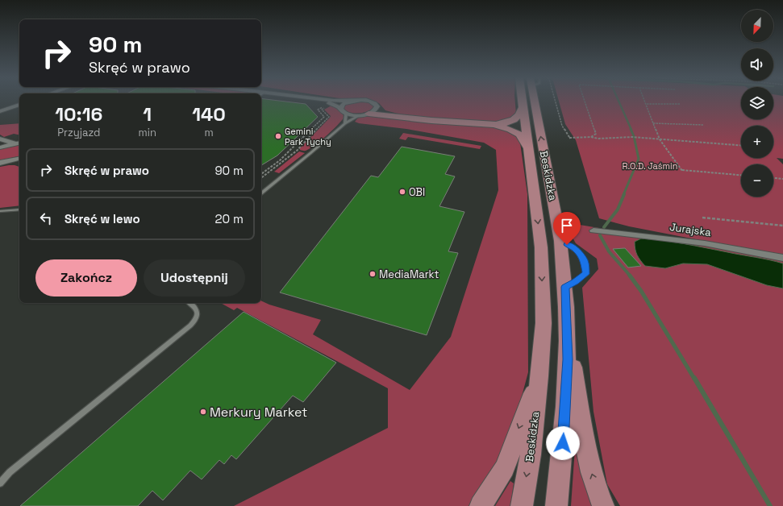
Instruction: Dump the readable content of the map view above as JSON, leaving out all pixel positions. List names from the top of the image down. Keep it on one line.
{"streets":{"main road":["Beskidzka"],"street":["Jurajska"]},"parks":["R.O.D. Jaśmin"],"places":["Gemini Park Tychy","OBI","MediaMarkt","Merkury Market"],"north":"bottom left","page":{"map_buttons":["+","−"],"turn":["90 m","Skręć w prawo"],"eta":["10:16","Przyjazd","1","min","140","m"],"list":[{"name":"Skręć w prawo","value":"90 m"},{"name":"Skręć w lewo","value":"20 m"}],"buttons":["Zakończ","Udostępnij"]}}
